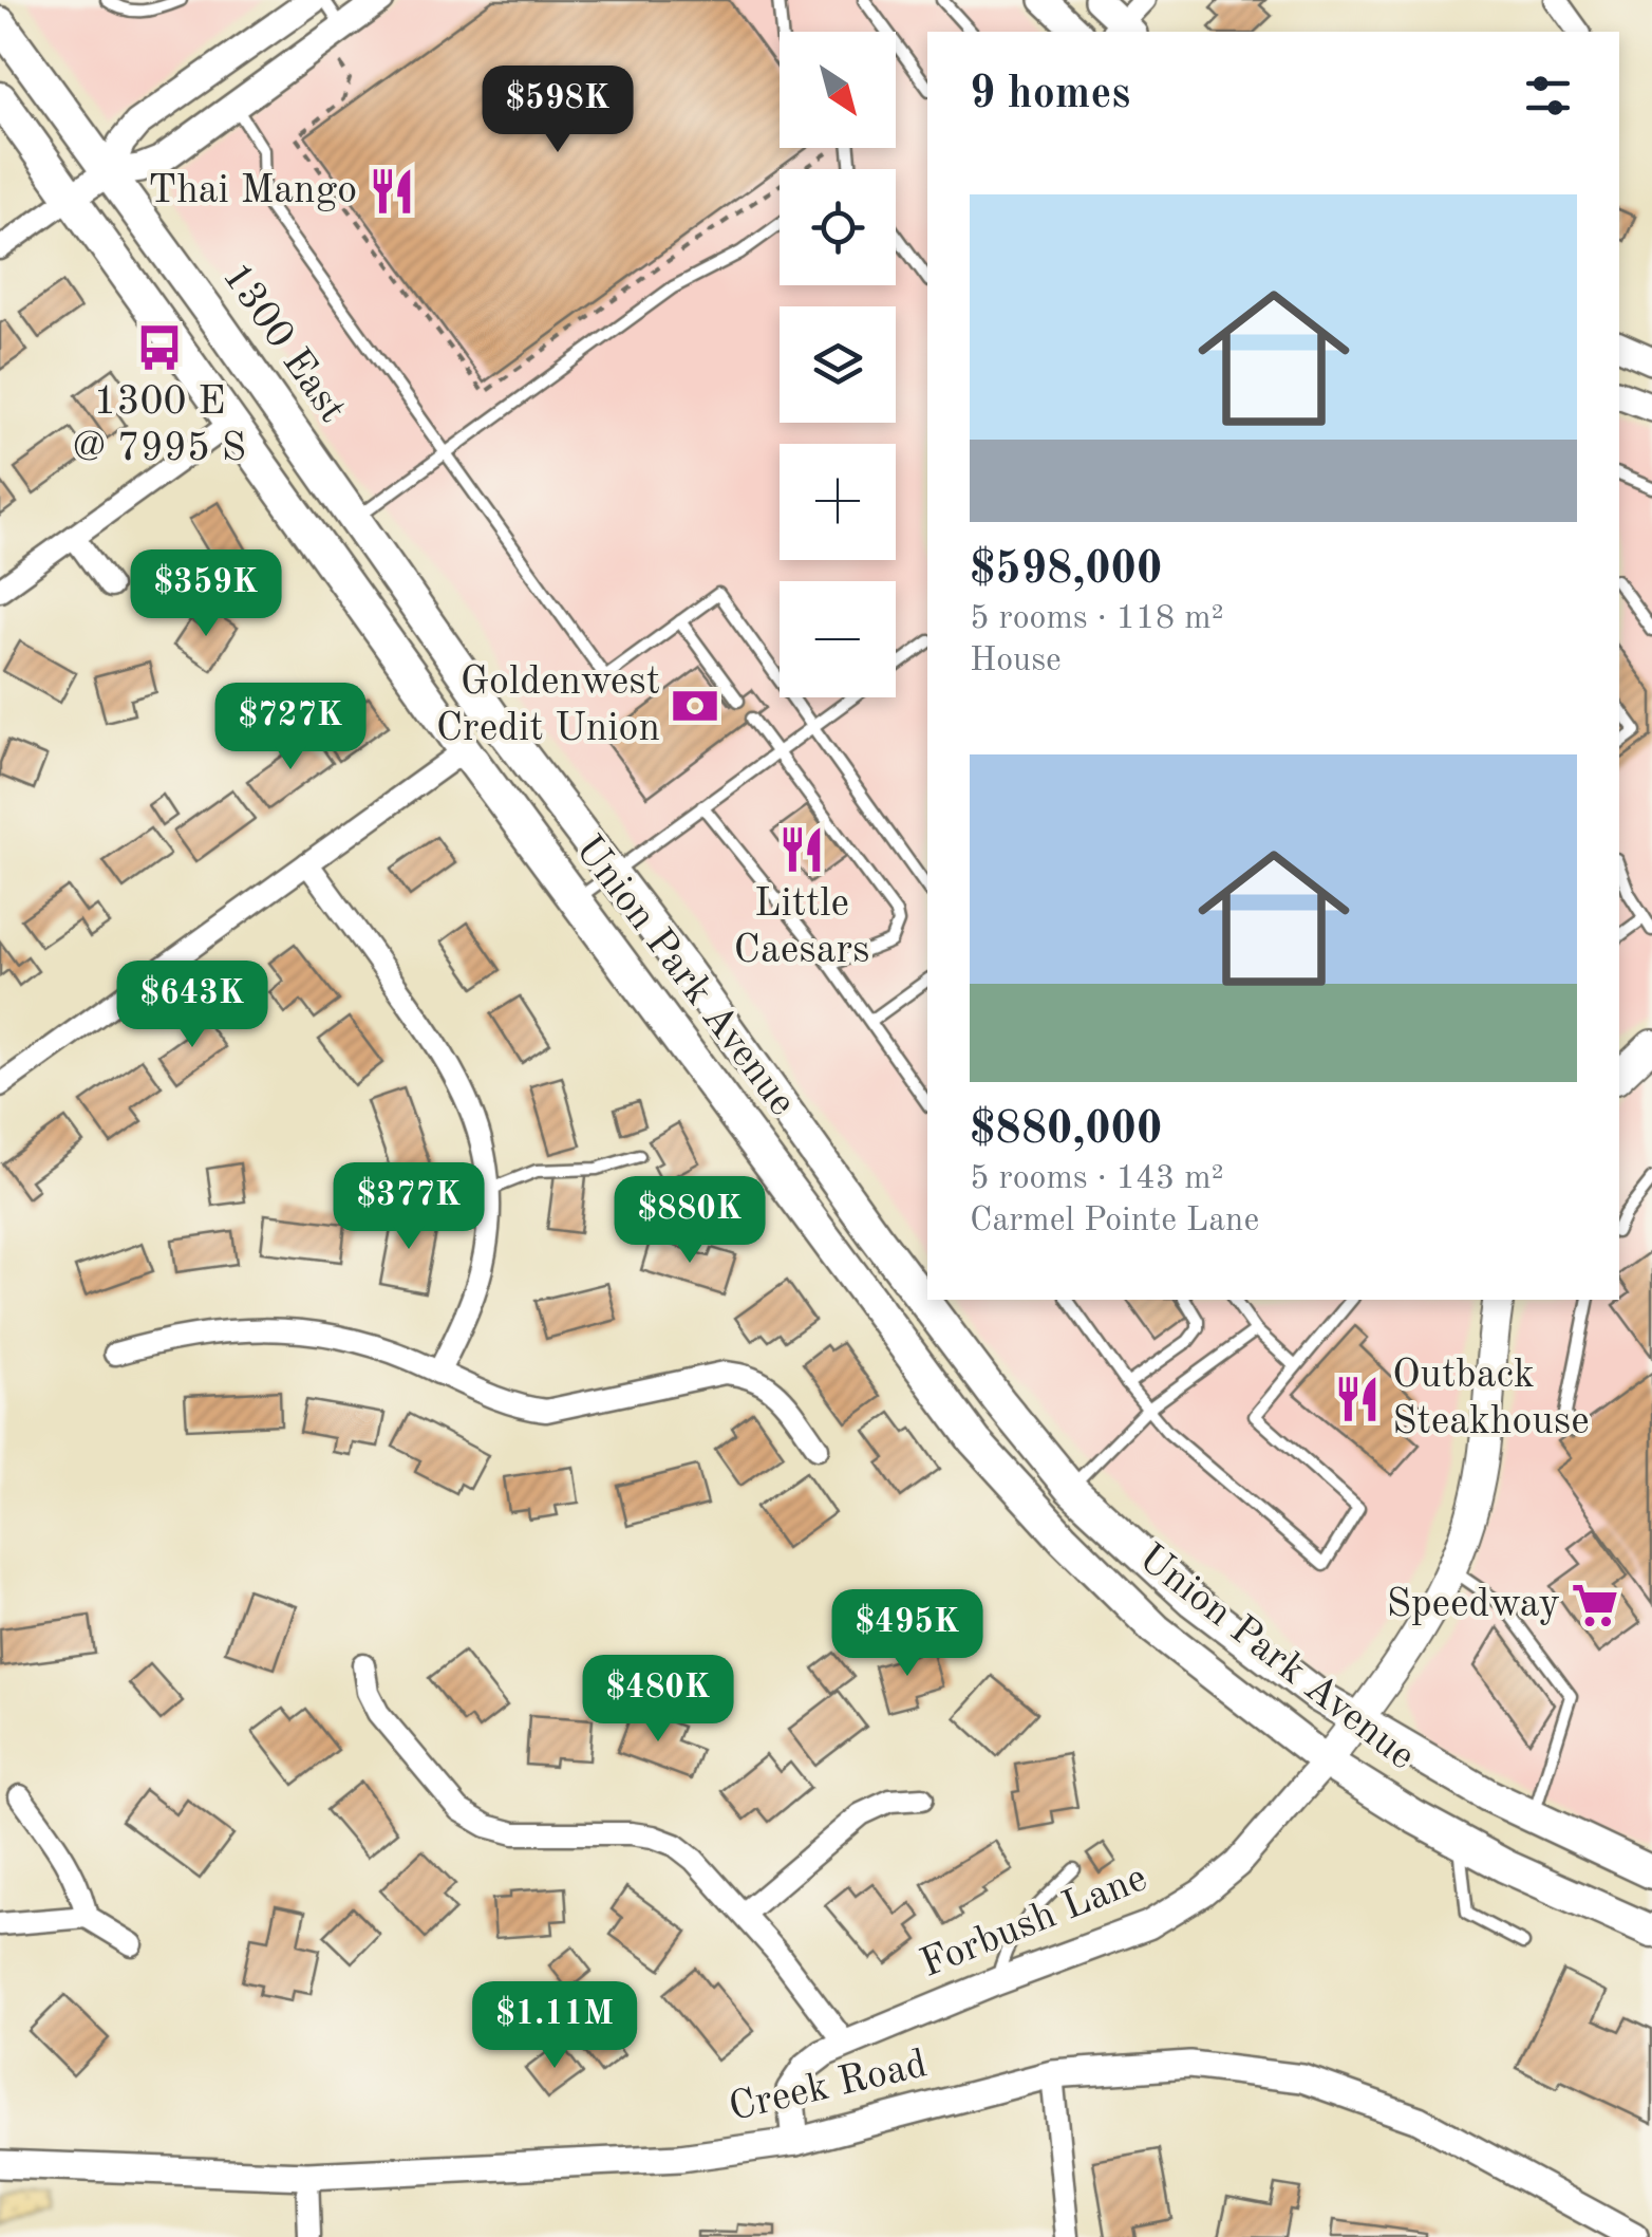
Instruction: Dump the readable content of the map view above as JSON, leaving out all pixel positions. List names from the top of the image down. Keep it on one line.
{"streets":{"main road":["1300 East","Union Park Avenue"],"street":["Forbush Lane","Creek Road"]},"crossings":[["1300 East","Union Park Avenue"],["Union Park Avenue","Forbush Lane"],["Forbush Lane","Creek Road"]],"places":{"restaurant":["Thai Mango","Little Caesars","Outback Steakhouse"],"bus stop":["1300 E @ 7995 S"],"bank":["Goldenwest Credit Union"],"supermarket":["Speedway"]},"north":"bottom right","page":{"map_buttons":["+","−"],"heading":"9 homes","price":["$598K","$359K","$727K","$643K","$377K","$880K","$495K","$480K","$1.11M"],"list":[{"name":"$598,000","note":"5 rooms · 118 m² · House"},{"name":"$880,000","note":"5 rooms · 143 m² · Carmel Pointe Lane"}]}}
